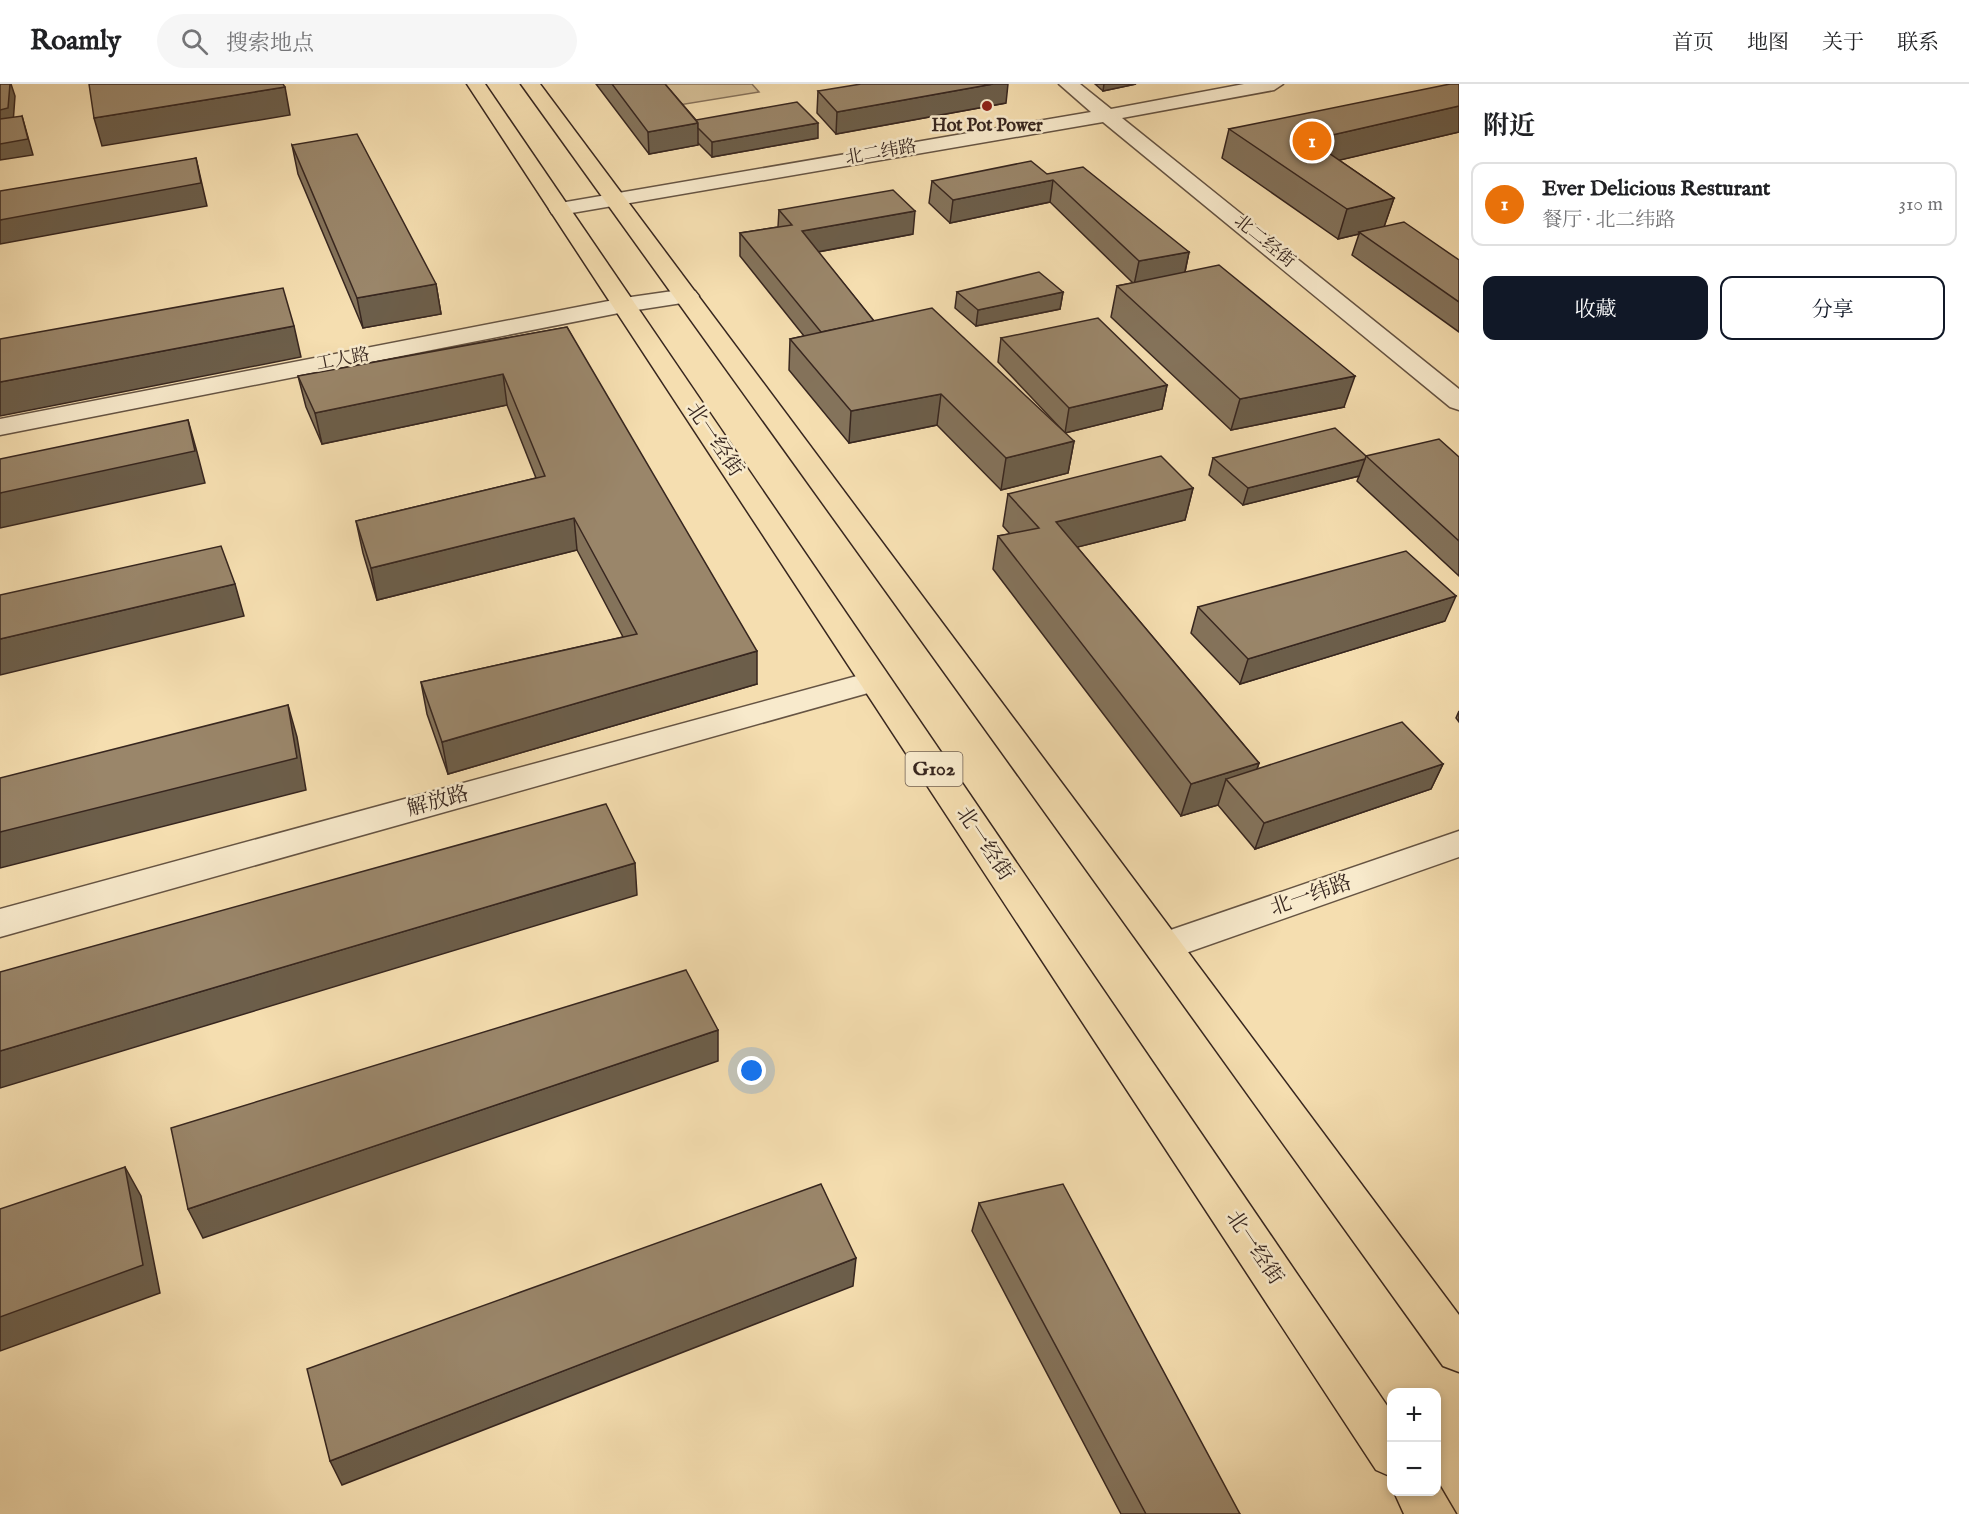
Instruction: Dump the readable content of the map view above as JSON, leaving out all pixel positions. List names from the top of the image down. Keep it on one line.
{"streets":{"highway":["北一经街","G102"],"street":["北二纬路","北二经街","工人路","解放路","北一纬路"]},"crossings":[["北二纬路","北二经街"],["北二纬路","北一经街"],["工人路","北一经街"],["北一经街","解放路"]],"places":["Hot Pot Power"],"page":{"header":"Roamly","search":"搜索地点","nav":["首页","地图","关于","联系"],"heading":"附近","pins":"1","list":[{"mark":"1","name":"Ever Delicious Resturant","note":"餐厅 · 北二纬路","value":"310 m"}],"buttons":["收藏","分享"],"map_buttons":["+","−"]}}
